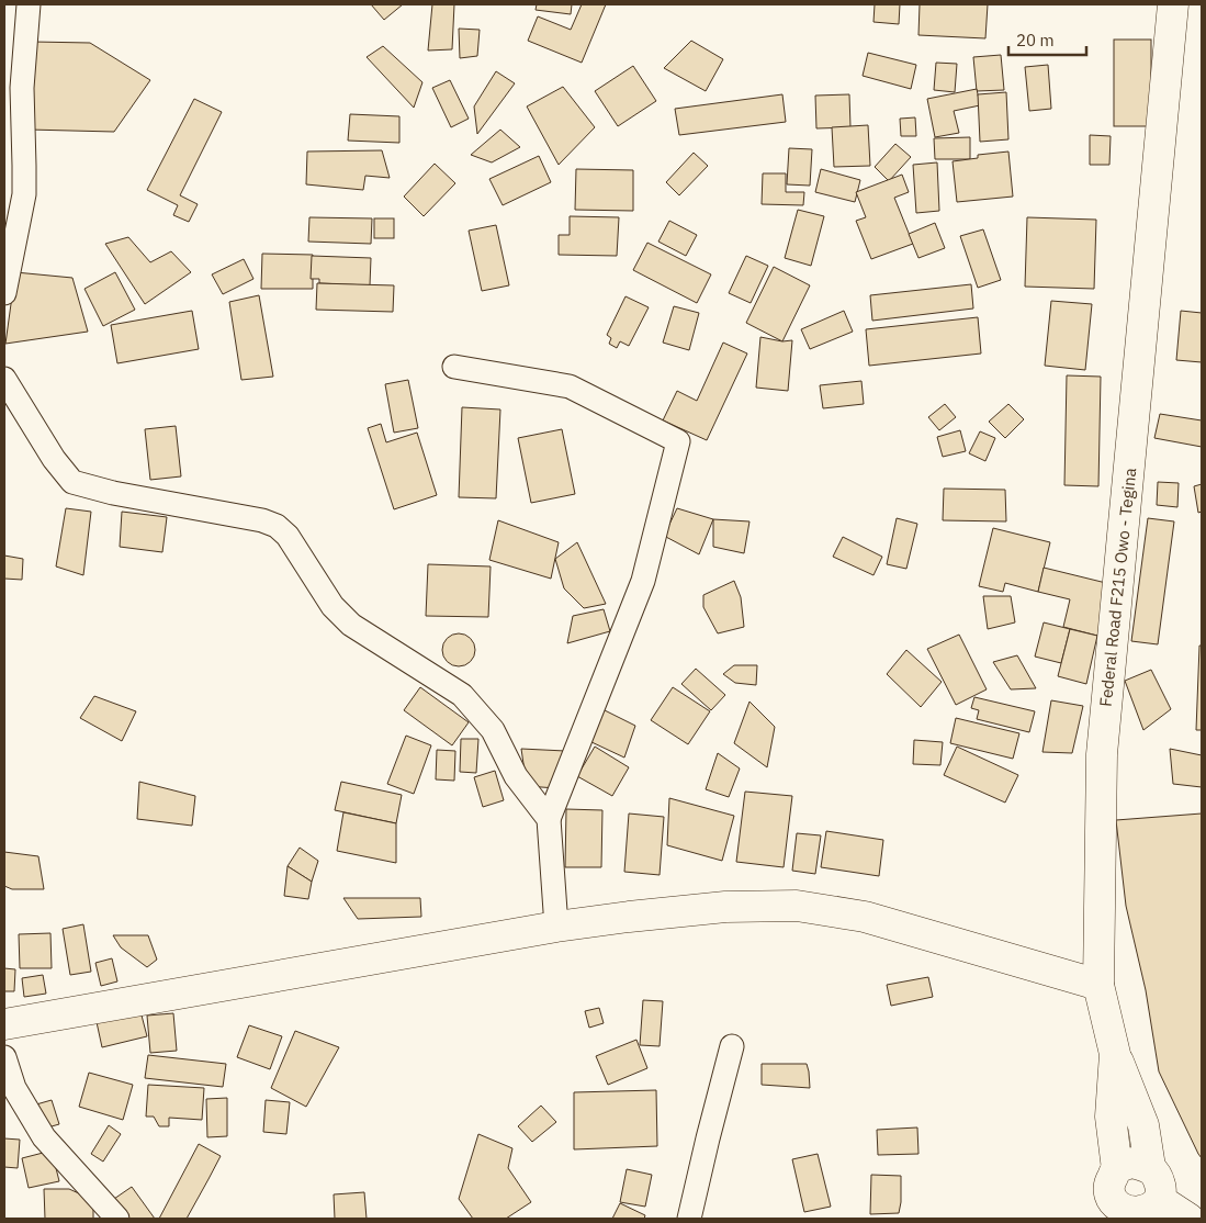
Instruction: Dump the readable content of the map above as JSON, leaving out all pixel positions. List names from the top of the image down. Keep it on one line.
{"streets":{"main road":["Federal Road F215 Owo - Tegina"]},"scale_bar":"20 m"}
